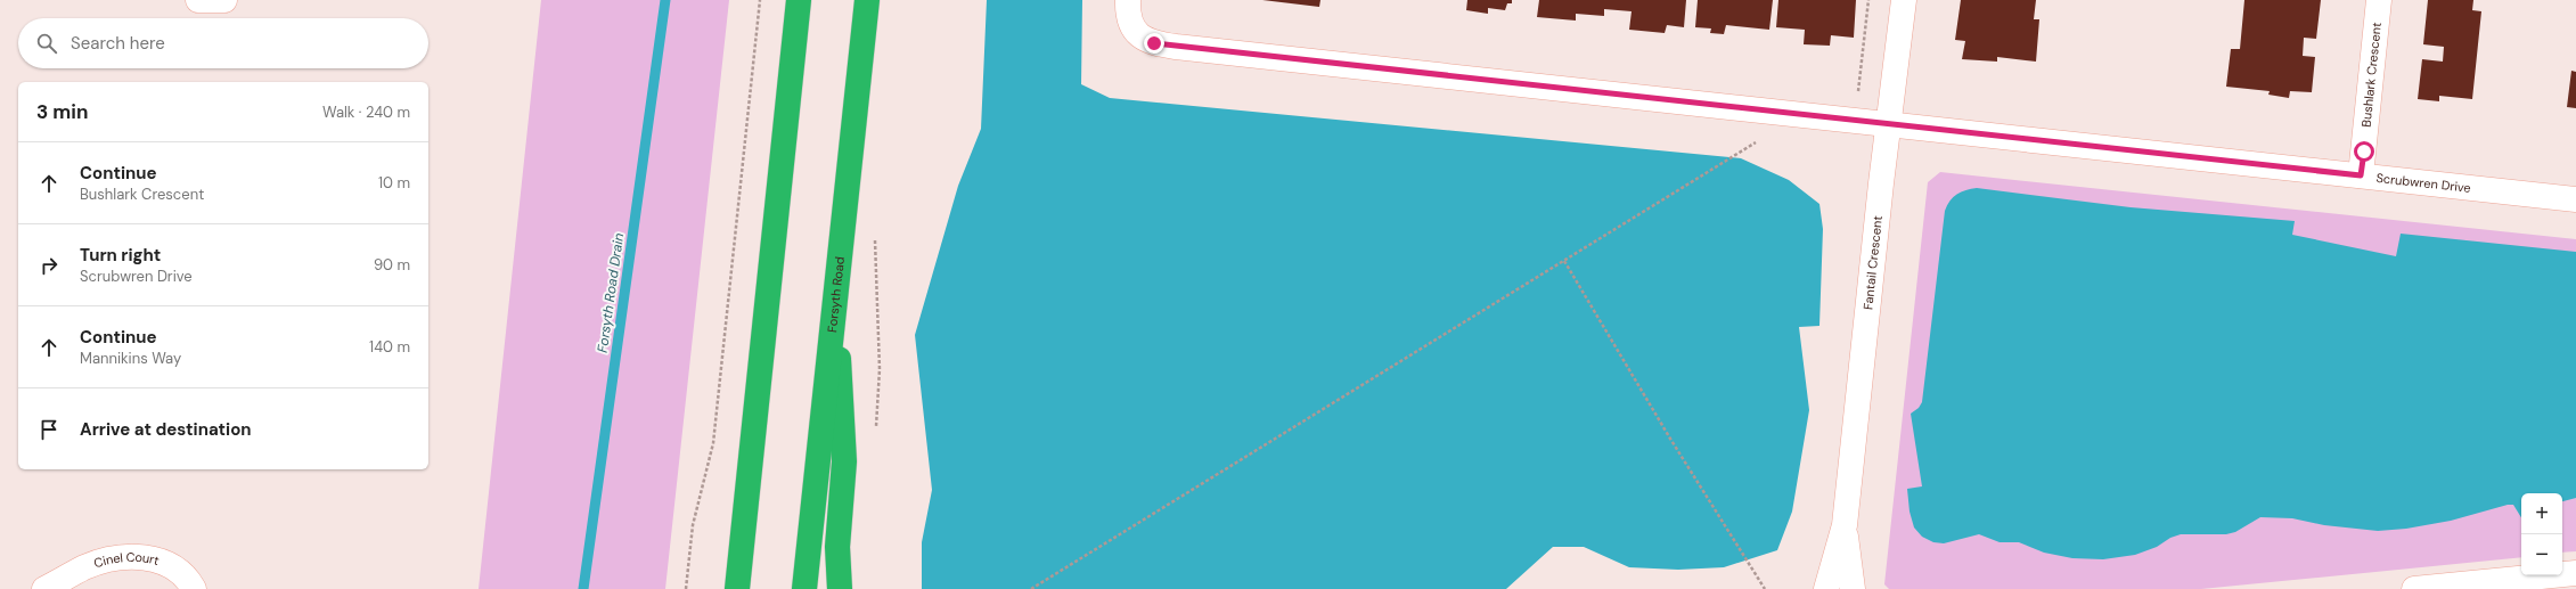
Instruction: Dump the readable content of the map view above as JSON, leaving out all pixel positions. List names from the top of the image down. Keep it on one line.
{"streets":{"highway":["Forsyth Road"],"street":["Bushlark Crescent","Scrubwren Drive","Fantail Crescent","Cinel Court"]},"crossings":[["Bushlark Crescent","Scrubwren Drive"],["Scrubwren Drive","Fantail Crescent"]],"water":["Forsyth Road Drain"],"page":{"search":"Search here","heading":["3 min","Walk · 240 m"],"list":[["Continue","Bushlark Crescent","10 m"],["Turn right","Scrubwren Drive","90 m"],["Continue","Mannikins Way","140 m"],"Arrive at destination"],"map_buttons":["+","−"]}}
